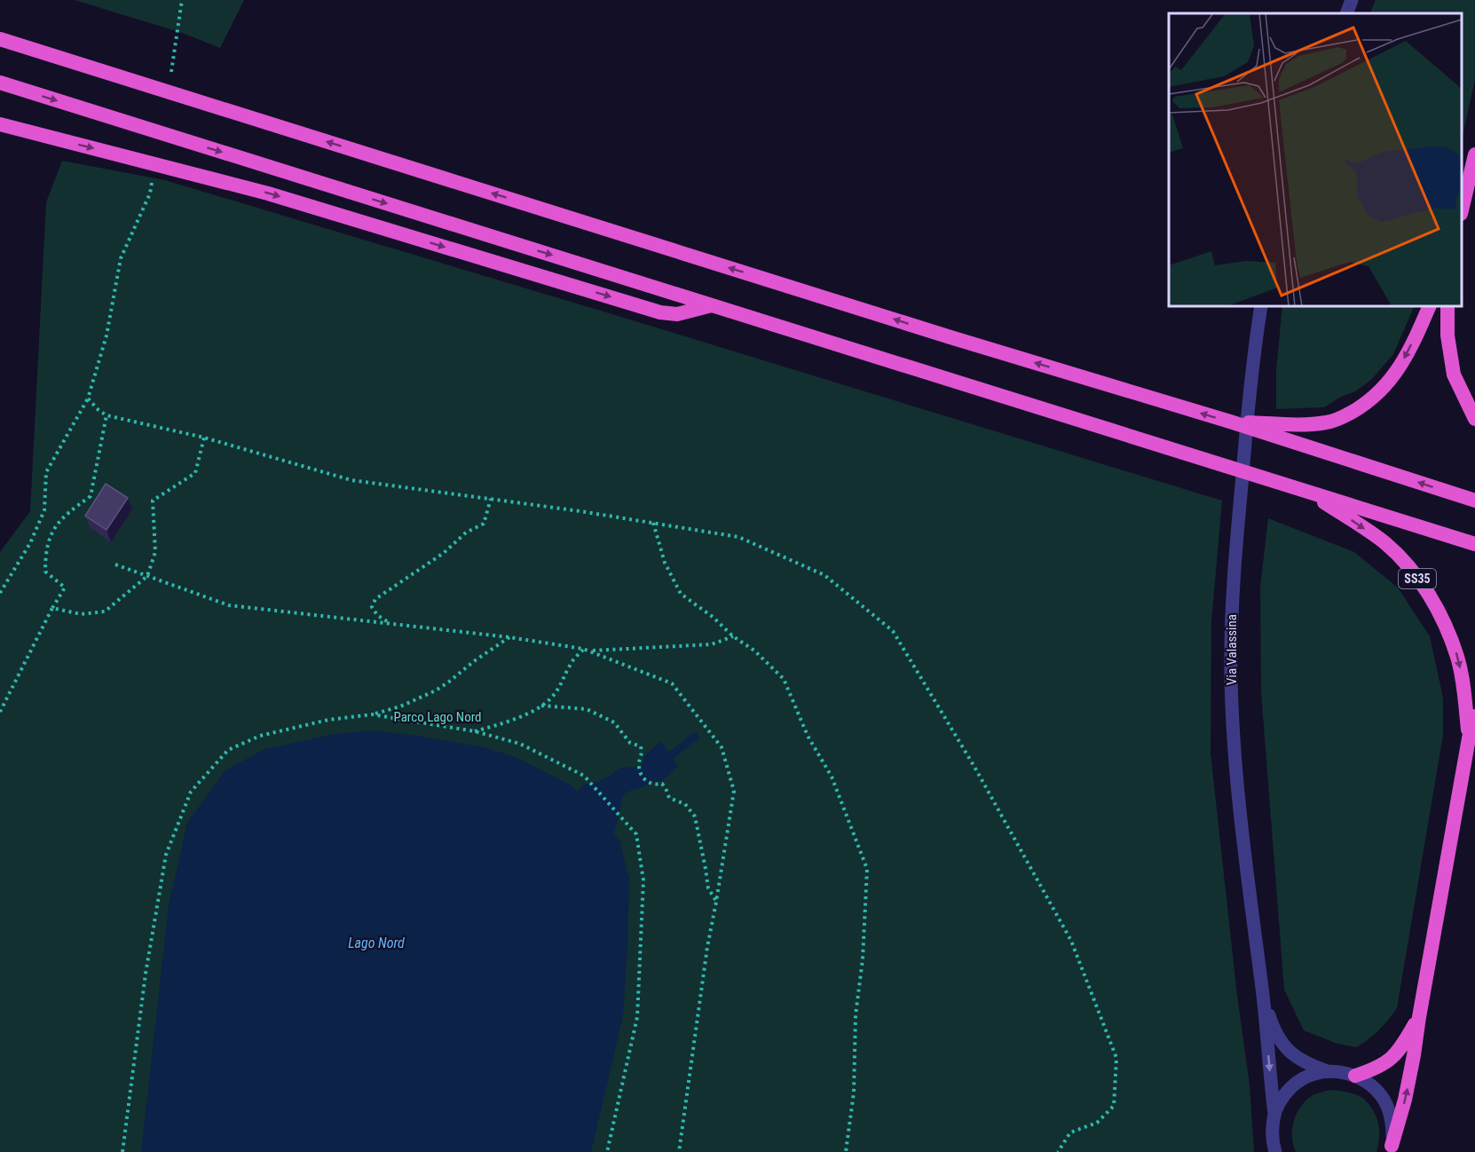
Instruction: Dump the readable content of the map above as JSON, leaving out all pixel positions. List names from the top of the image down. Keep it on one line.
{"streets":{"highway":["SS35"],"street":["Via Valassina"]},"water":["Lago Nord"],"parks":["Parco Lago Nord"]}
